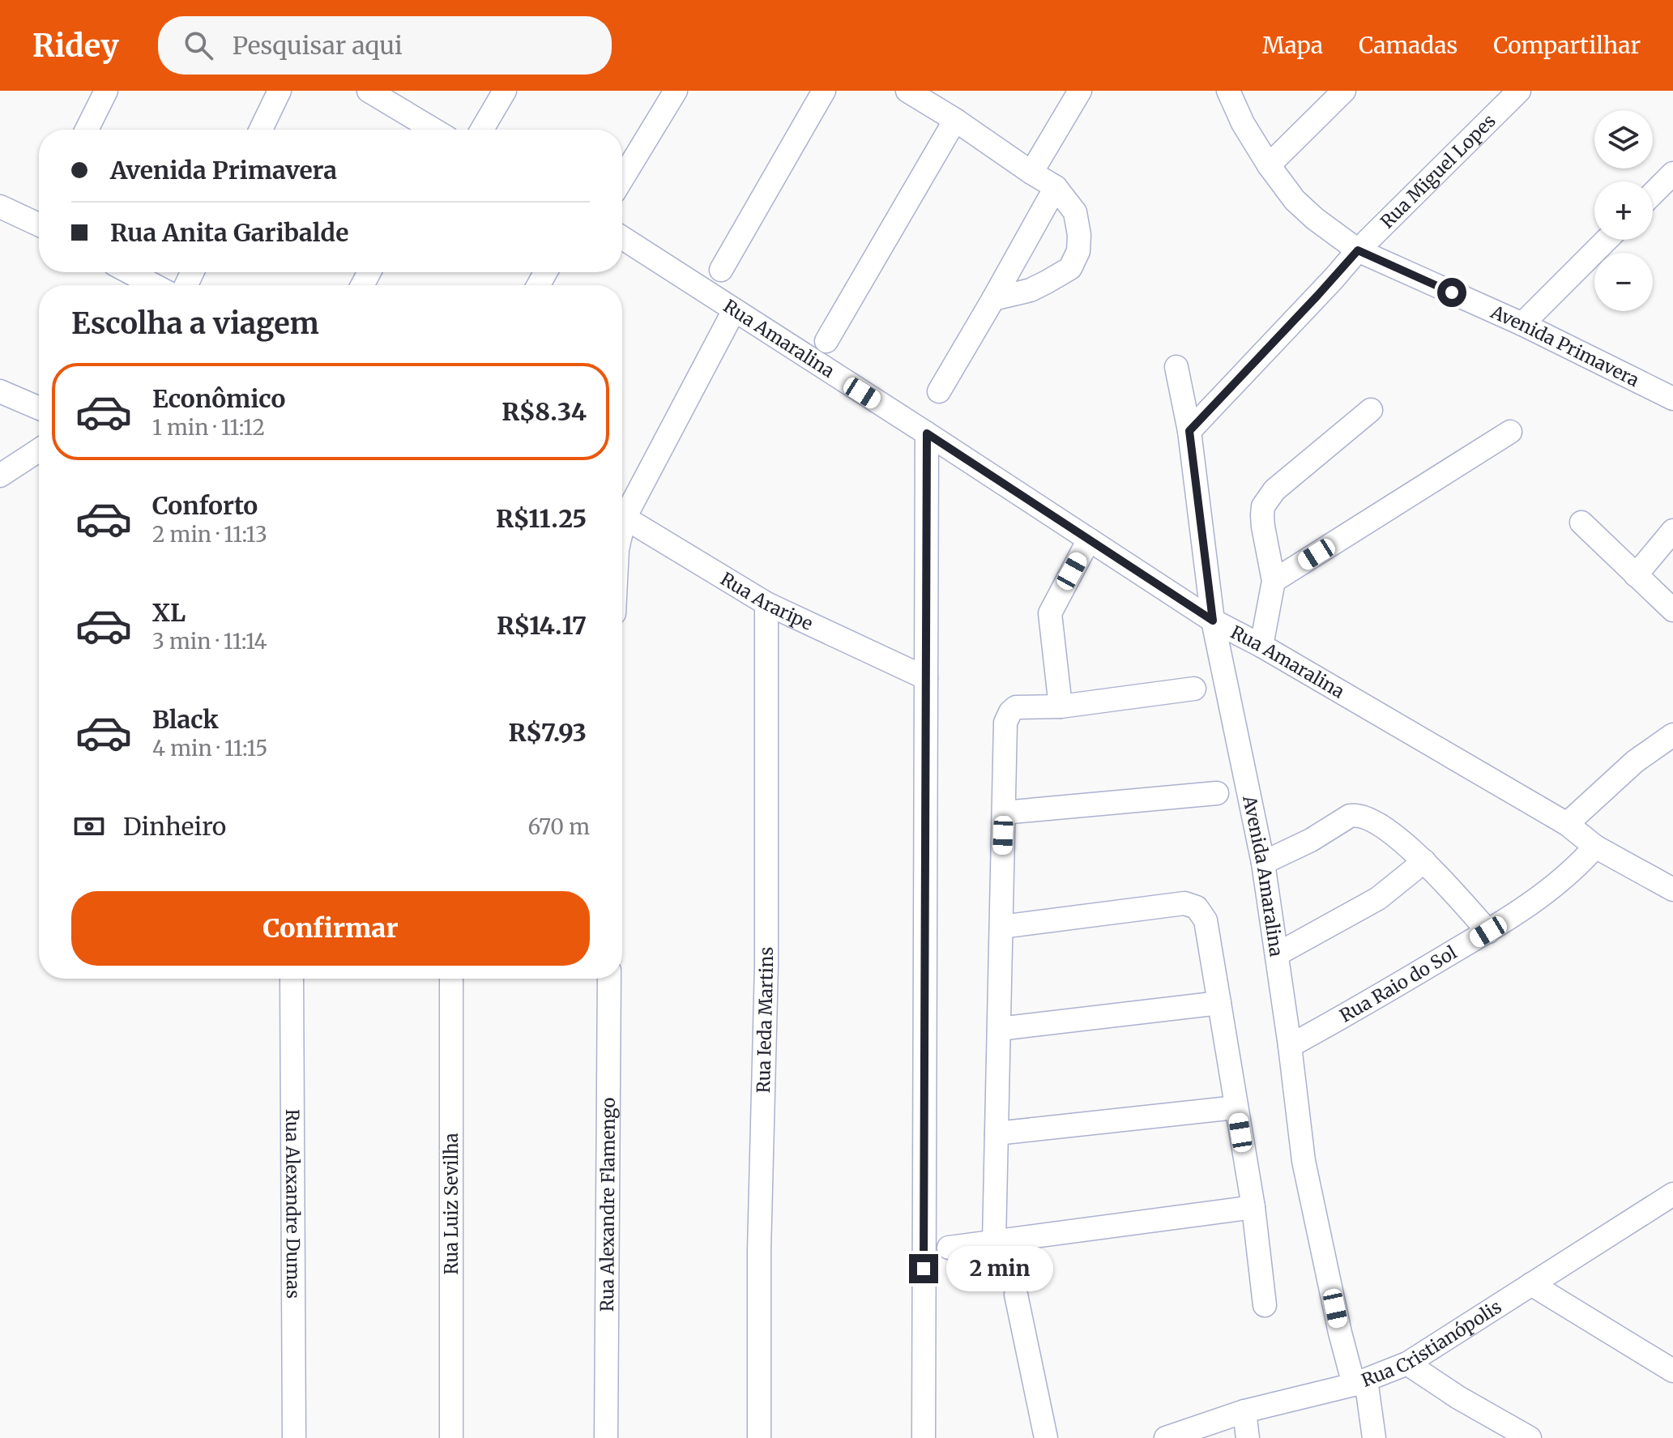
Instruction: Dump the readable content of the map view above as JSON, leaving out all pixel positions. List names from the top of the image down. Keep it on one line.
{"streets":{"street":["Rua Miguel Lopes","Rua Amaralina","Avenida Primavera","Rua Araripe","Avenida Amaralina","Rua Raio do Sol","Rua Ieda Martins","Rua Luiz Sevilha","Rua Alexandre Flamengo","Rua Alexandre Dumas","Rua Cristianópolis"]},"crossings":[["Rua Miguel Lopes","Avenida Primavera"],["Rua Miguel Lopes","Avenida Amaralina"],["Rua Amaralina","Avenida Amaralina"],["Rua Amaralina","Rua Raio do Sol"],["Rua Araripe","Rua Ieda Martins"],["Avenida Amaralina","Rua Raio do Sol"],["Avenida Amaralina","Rua Cristianópolis"]],"page":{"header":"Ridey","search":"Pesquisar aqui","nav":["Mapa","Camadas","Compartilhar"],"map_buttons":["+","−"],"banner":["Avenida Primavera","Rua Anita Garibalde"],"heading":"Escolha a viagem","list":[{"name":"Econômico","note":"1 min · 11:12","value":"R$8.34"},{"name":"Conforto","note":"2 min · 11:13","value":"R$11.25"},{"name":"XL","note":"3 min · 11:14","value":"R$14.17"},{"name":"Black","note":"4 min · 11:15","value":"R$7.93"}],"pay":["Dinheiro","670 m"],"buttons":"Confirmar","bubble":"2 min"}}
